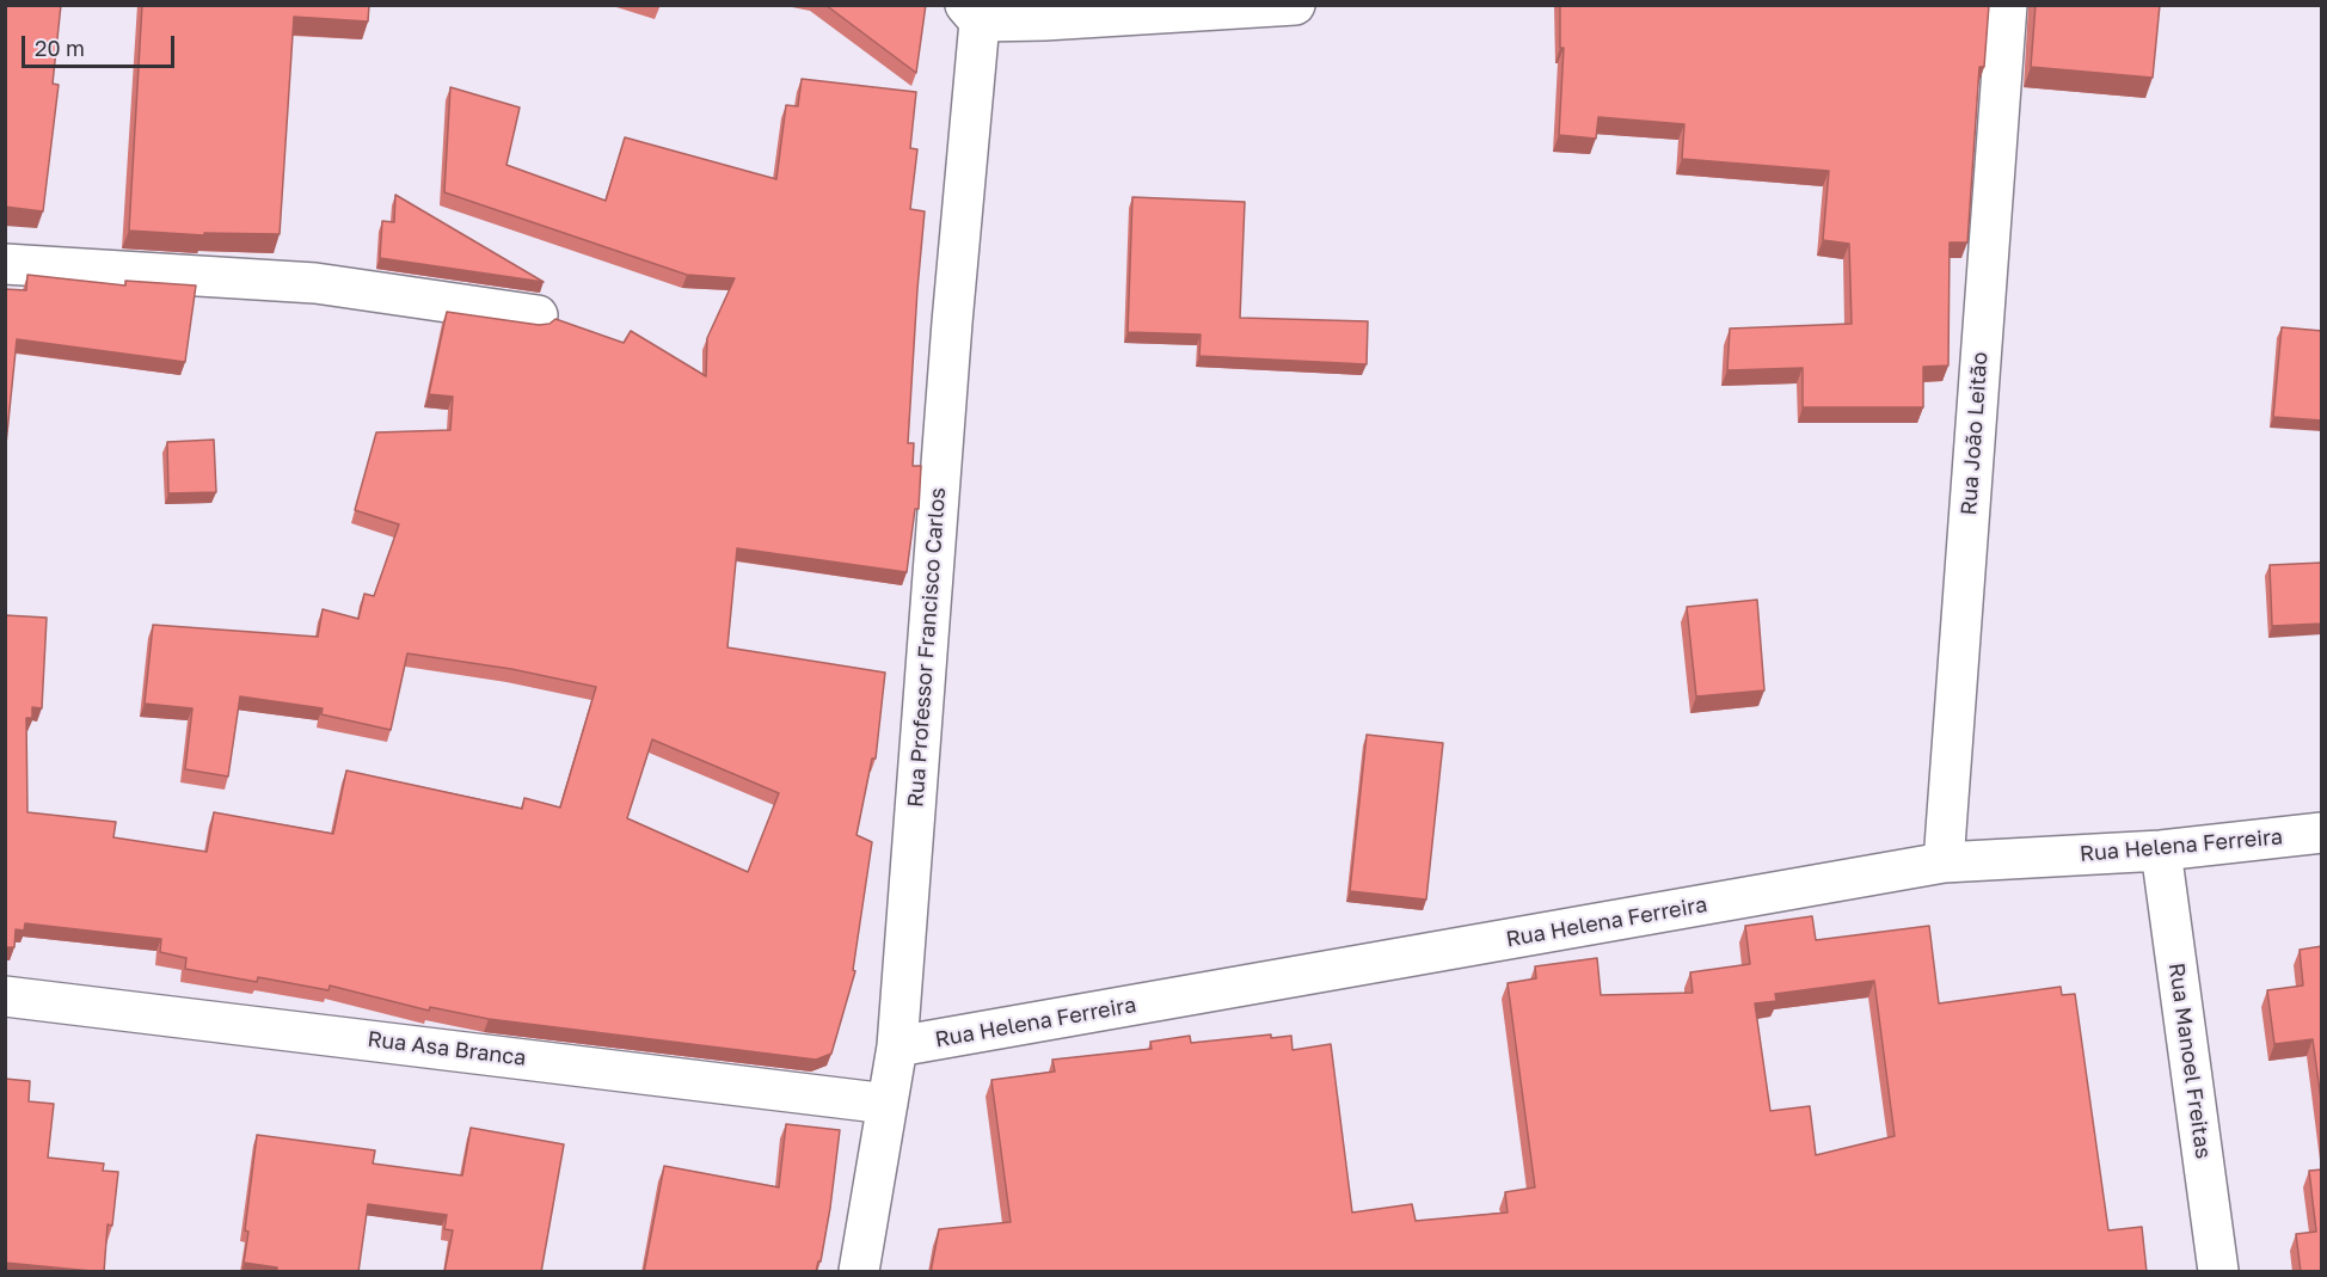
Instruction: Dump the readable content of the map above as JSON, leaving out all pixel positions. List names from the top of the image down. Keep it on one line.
{"streets":{"street":["Rua João Leitão","Rua Professor Francisco Carlos","Rua Helena Ferreira","Rua Asa Branca","Rua Manoel Freitas"]},"crossings":[["Rua João Leitão","Rua Helena Ferreira"],["Rua Professor Francisco Carlos","Rua Helena Ferreira"],["Rua Professor Francisco Carlos","Rua Asa Branca"],["Rua Helena Ferreira","Rua Manoel Freitas"]],"scale_bar":"20 m"}
